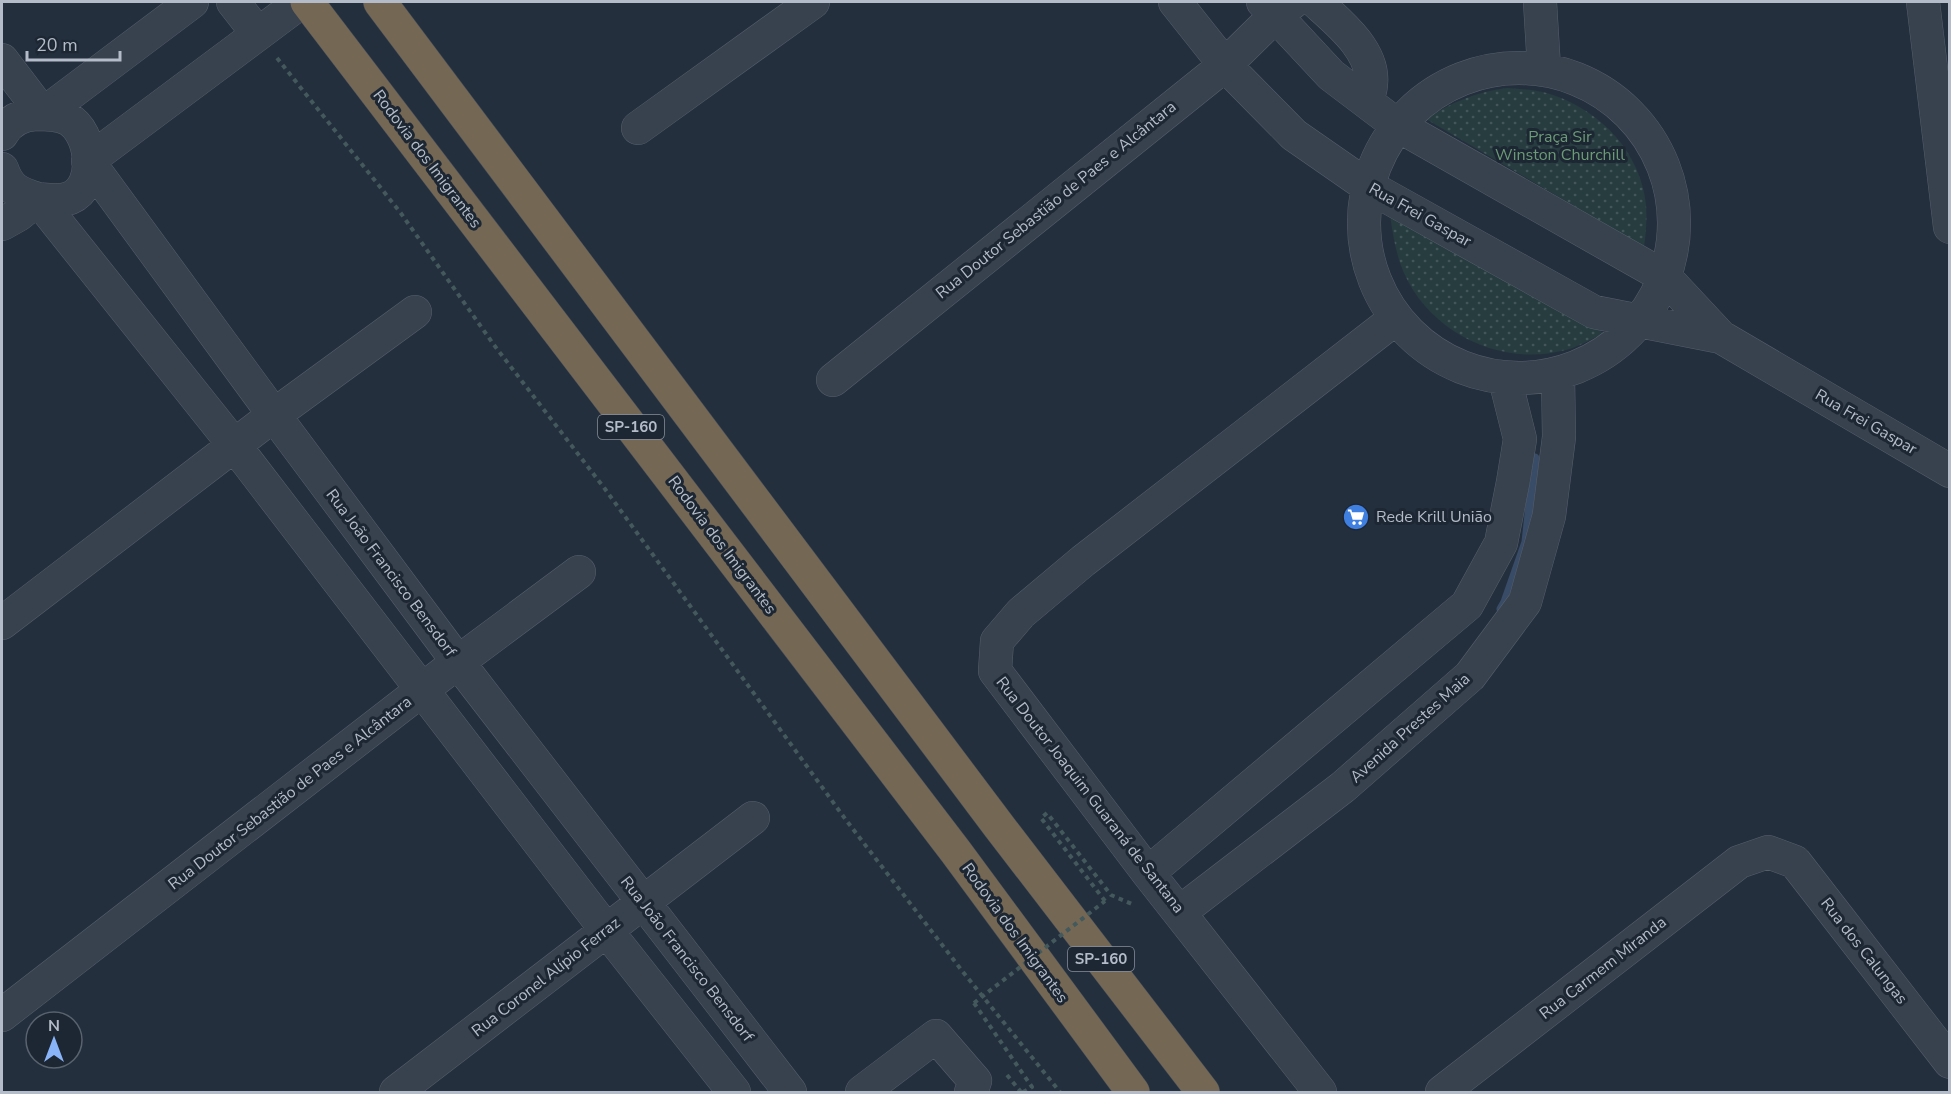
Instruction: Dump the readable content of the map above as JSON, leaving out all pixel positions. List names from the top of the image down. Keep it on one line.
{"streets":{"highway":["Rodovia dos Imigrantes","SP-160"],"street":["Rua Doutor Sebastião de Paes e Alcântara","Rua Frei Gaspar","Rua João Francisco Bensdorf","Avenida Prestes Maia","Rua Doutor Joaquim Guaraná de Santana","Rua dos Calungas","Rua Carmem Miranda","Rua Coronel Alípio Ferraz"]},"crossings":[["Rua Doutor Sebastião de Paes e Alcântara","Rua Frei Gaspar"],["Rua Doutor Sebastião de Paes e Alcântara","Rua João Francisco Bensdorf"],["Rua João Francisco Bensdorf","Rua Coronel Alípio Ferraz"],["Avenida Prestes Maia","Rua Doutor Joaquim Guaraná de Santana"],["Rua dos Calungas","Rua Carmem Miranda"]],"parks":["Praça Sir Winston Churchill"],"places":{"supermarket":["Rede Krill União"]},"scale_bar":"20 m","north":"top"}
